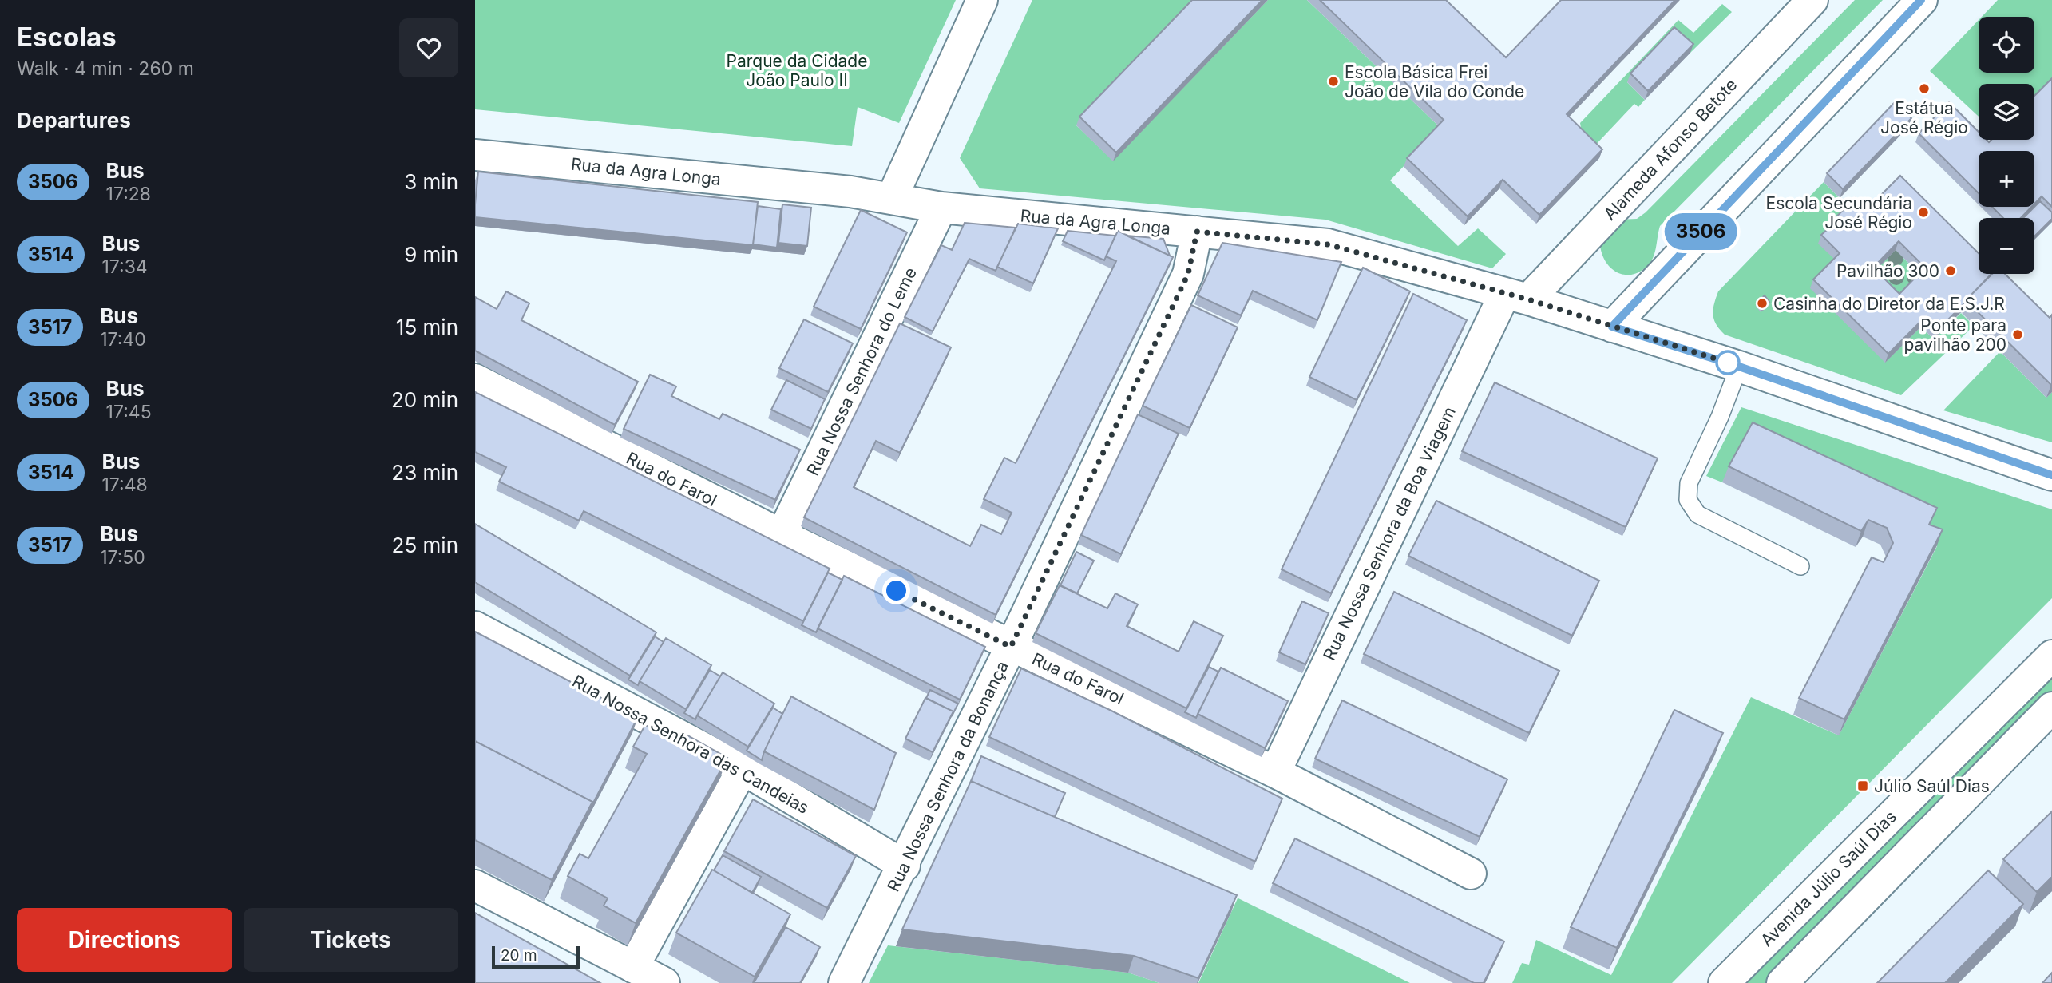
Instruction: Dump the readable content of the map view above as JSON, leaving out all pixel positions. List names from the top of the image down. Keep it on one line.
{"streets":{"street":["Alameda Afonso Betote","Rua da Agra Longa","Rua Nossa Senhora do Leme","Rua do Farol","Rua Nossa Senhora da Boa Viagem","Rua Nossa Senhora das Candeias","Rua Nossa Senhora da Bonança","Avenida Júlio Saúl Dias"]},"crossings":[["Alameda Afonso Betote","Rua da Agra Longa"],["Alameda Afonso Betote","Rua Nossa Senhora da Boa Viagem"],["Rua da Agra Longa","Rua Nossa Senhora do Leme"],["Rua da Agra Longa","Rua Nossa Senhora da Boa Viagem"],["Rua da Agra Longa","Rua Nossa Senhora da Bonança"],["Rua Nossa Senhora do Leme","Rua do Farol"],["Rua do Farol","Rua Nossa Senhora da Boa Viagem"],["Rua do Farol","Rua Nossa Senhora da Bonança"],["Rua Nossa Senhora das Candeias","Rua Nossa Senhora da Bonança"]],"parks":["Parque da Cidade João Paulo II"],"places":{"other":["Escola Básica Frei João de Vila do Conde","Estátua José Régio","Escola Secundária José Régio","Pavilhão 300","Casinha do Diretor da E.S.J.R","Ponte para pavilhão 200"],"transit":["Júlio Saúl Dias"]},"lines":["bus line 3506"],"scale_bar":"20 m","page":{"heading":[["Escolas","Walk · 4 min · 260 m"],"Departures"],"on_map":"3506","map_buttons":["+","−"],"list":[{"mark":"3506","name":"Bus","note":"17:28","value":"3 min"},{"mark":"3514","name":"Bus","note":"17:34","value":"9 min"},{"mark":"3517","name":"Bus","note":"17:40","value":"15 min"},{"mark":"3506","name":"Bus","note":"17:45","value":"20 min"},{"mark":"3514","name":"Bus","note":"17:48","value":"23 min"},{"mark":"3517","name":"Bus","note":"17:50","value":"25 min"}],"buttons":["Directions","Tickets"],"scale":"20 m"}}
